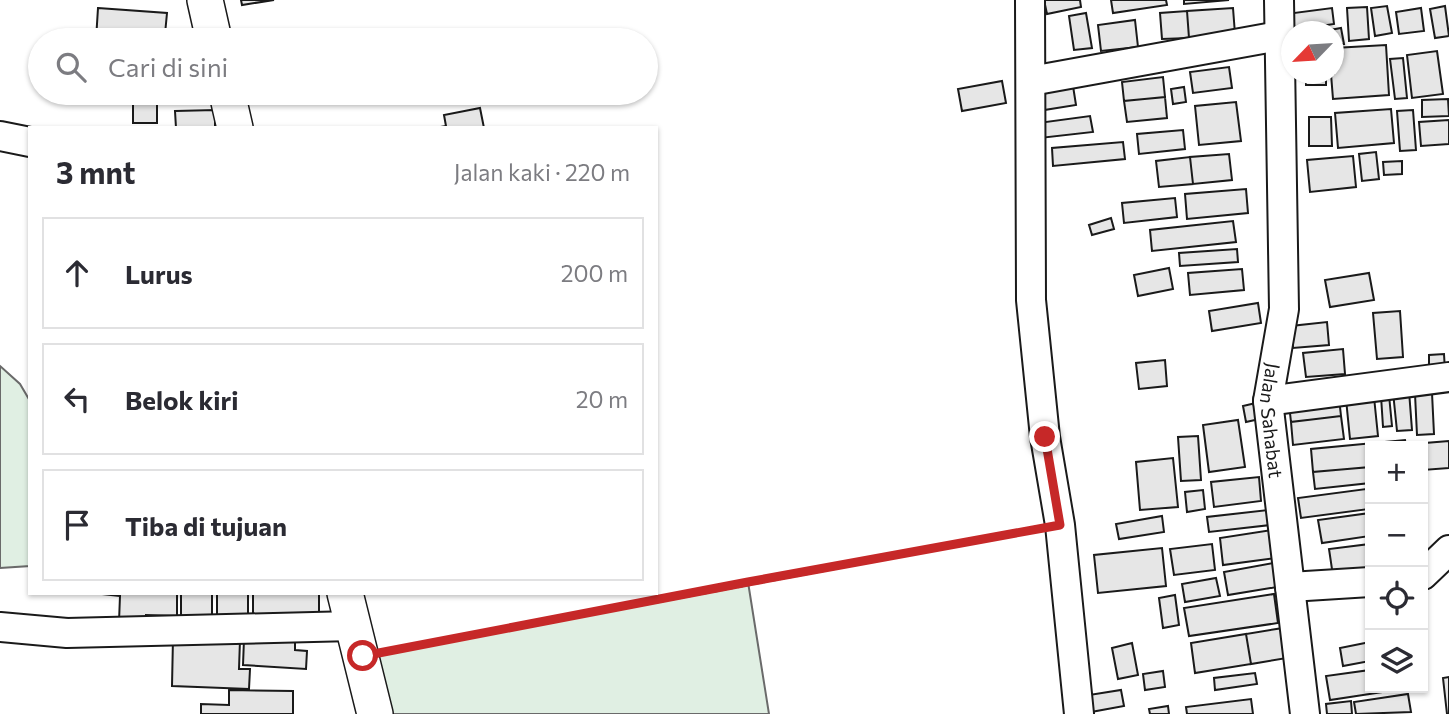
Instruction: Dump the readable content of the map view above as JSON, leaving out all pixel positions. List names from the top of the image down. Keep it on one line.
{"streets":{"street":["Jalan Sahabat"]},"north":"bottom left","page":{"search":"Cari di sini","heading":["3 mnt","Jalan kaki · 220 m"],"list":[["Lurus","200 m"],["Belok kiri","20 m"],"Tiba di tujuan"],"map_buttons":["+","−"]}}
